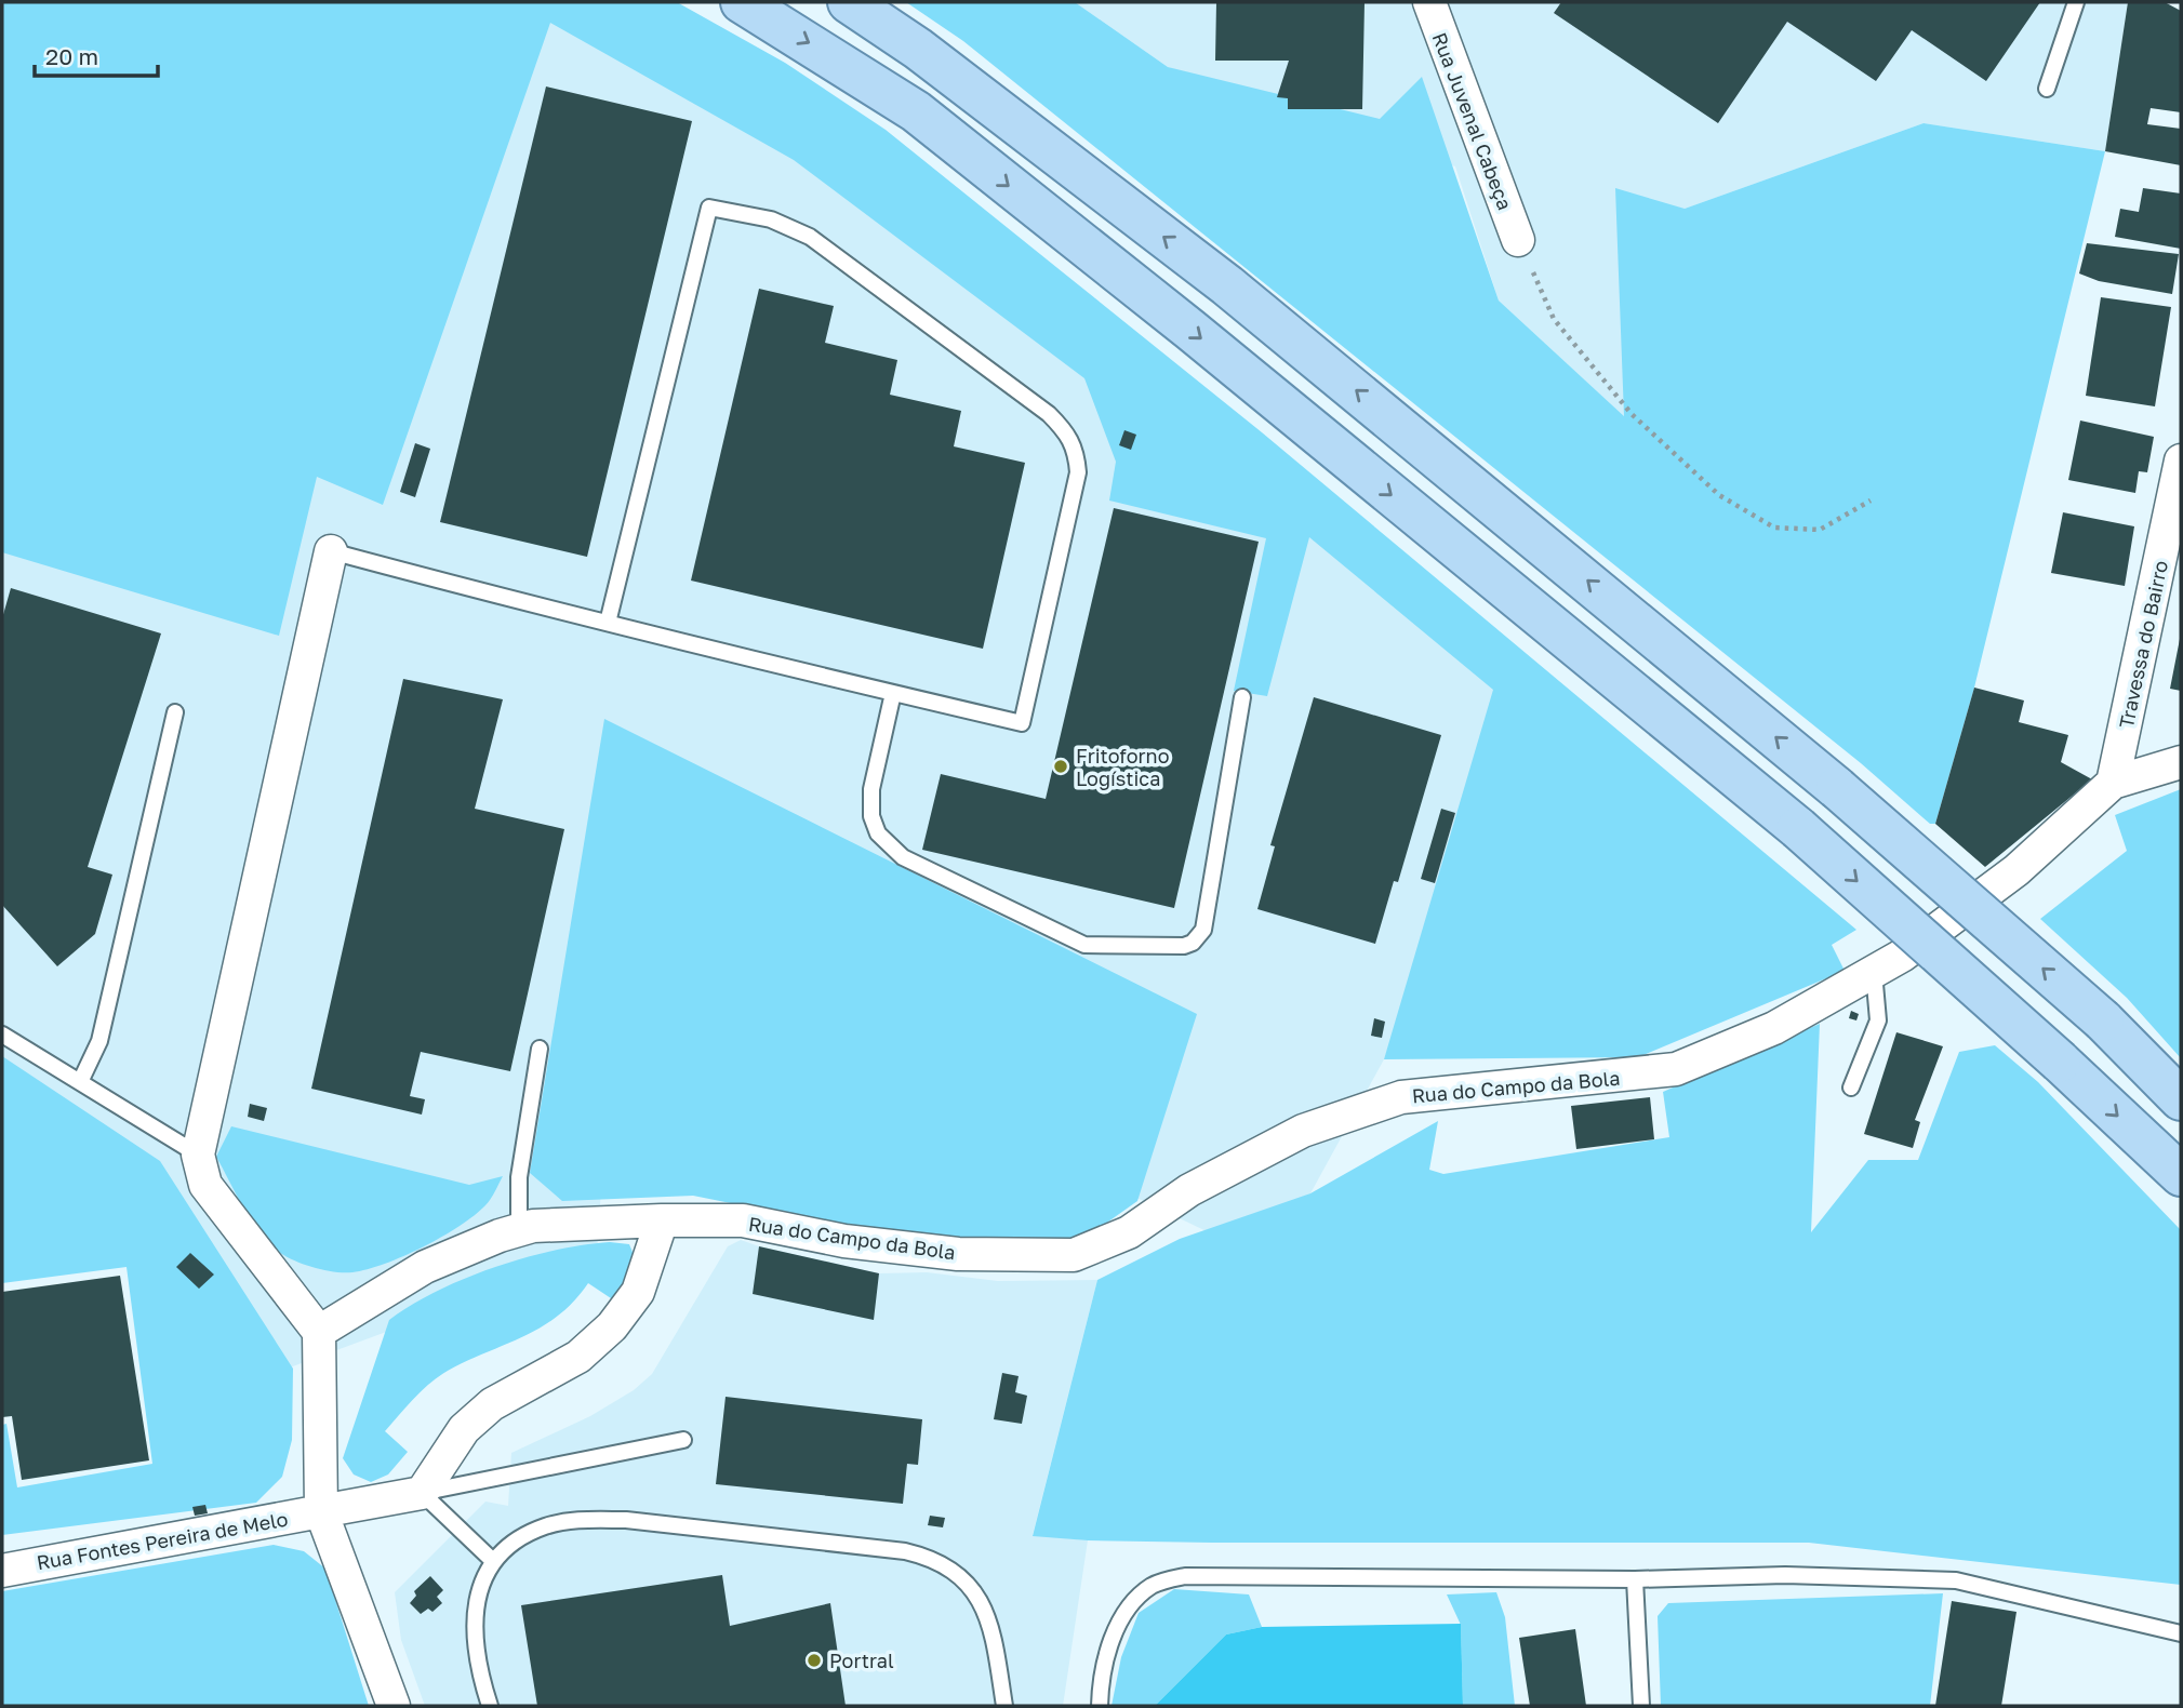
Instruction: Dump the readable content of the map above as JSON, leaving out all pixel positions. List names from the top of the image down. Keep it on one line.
{"streets":{"street":["Rua Juvenal Cabeça","Travessa do Bairro","Rua do Campo da Bola","Rua Fontes Pereira de Melo"]},"crossings":[["Travessa do Bairro","Rua do Campo da Bola"]],"places":["Fritoforno Logística","Portral"],"scale_bar":"20 m"}
